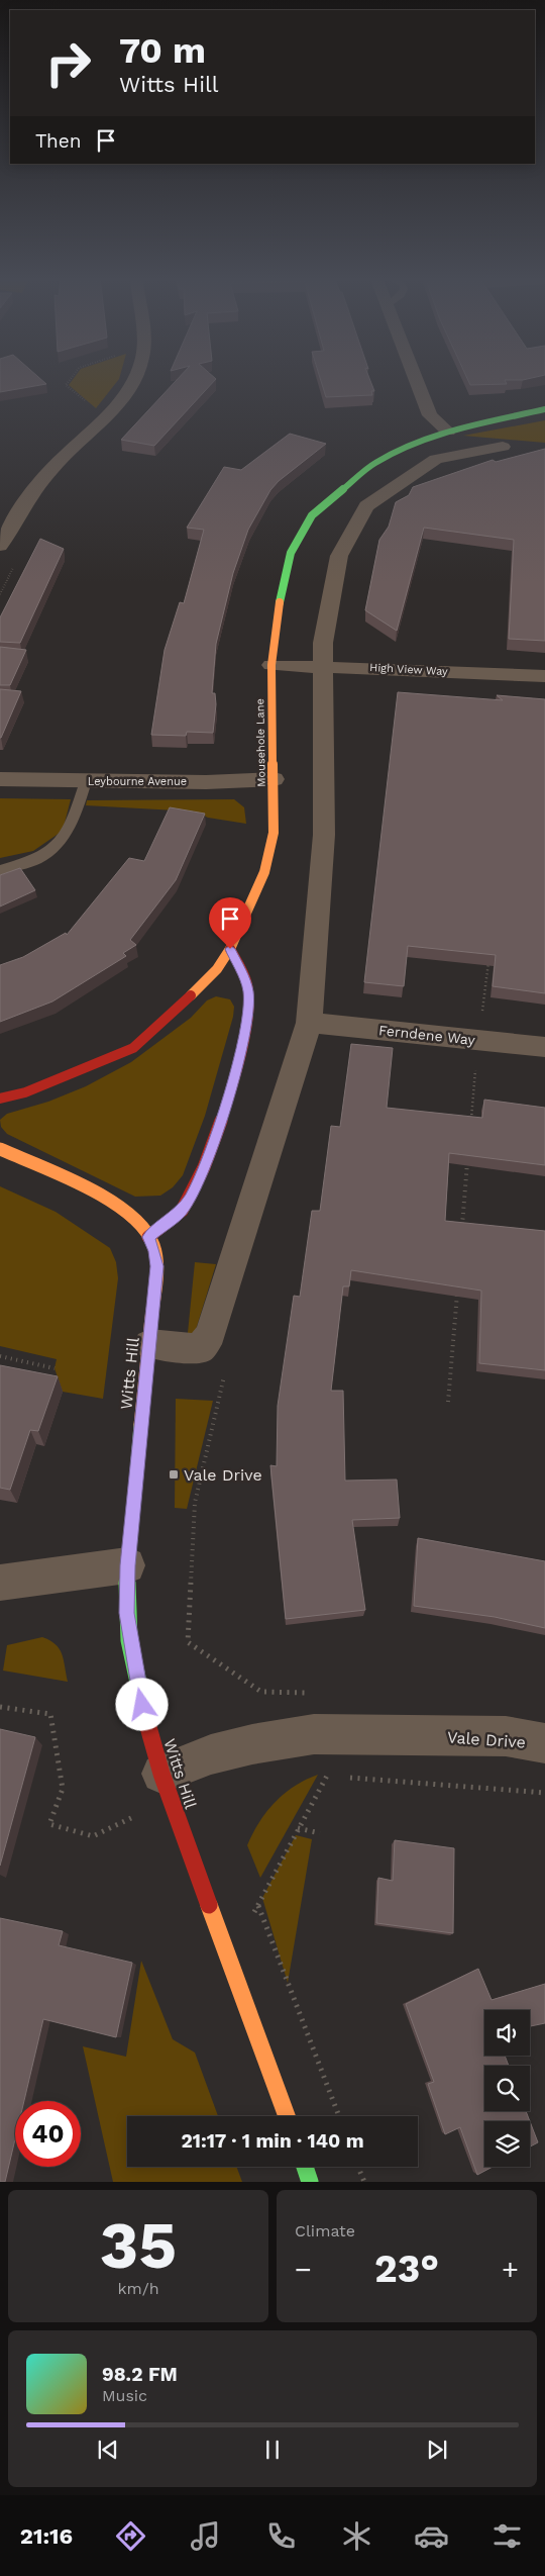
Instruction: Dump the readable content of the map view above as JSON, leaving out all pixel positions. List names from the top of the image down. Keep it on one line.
{"streets":{"street":["High View Way","Mousehole Lane","Leybourne Avenue","Ferndene Way","Witts Hill","Vale Drive"]},"crossings":[["High View Way","Mousehole Lane"],["Mousehole Lane","Leybourne Avenue"],["Witts Hill","Vale Drive"]],"places":{"transit":["Vale Drive"]},"page":{"turn":["70 m","Witts Hill"],"then":"Then","limit":"40","trip":"21:17 · 1 min · 140 m","tile":[["35","km/h"],"Climate"],"heat":["−","23°","+"],"song":["98.2 FM","Music"],"tabs":"21:16"}}
